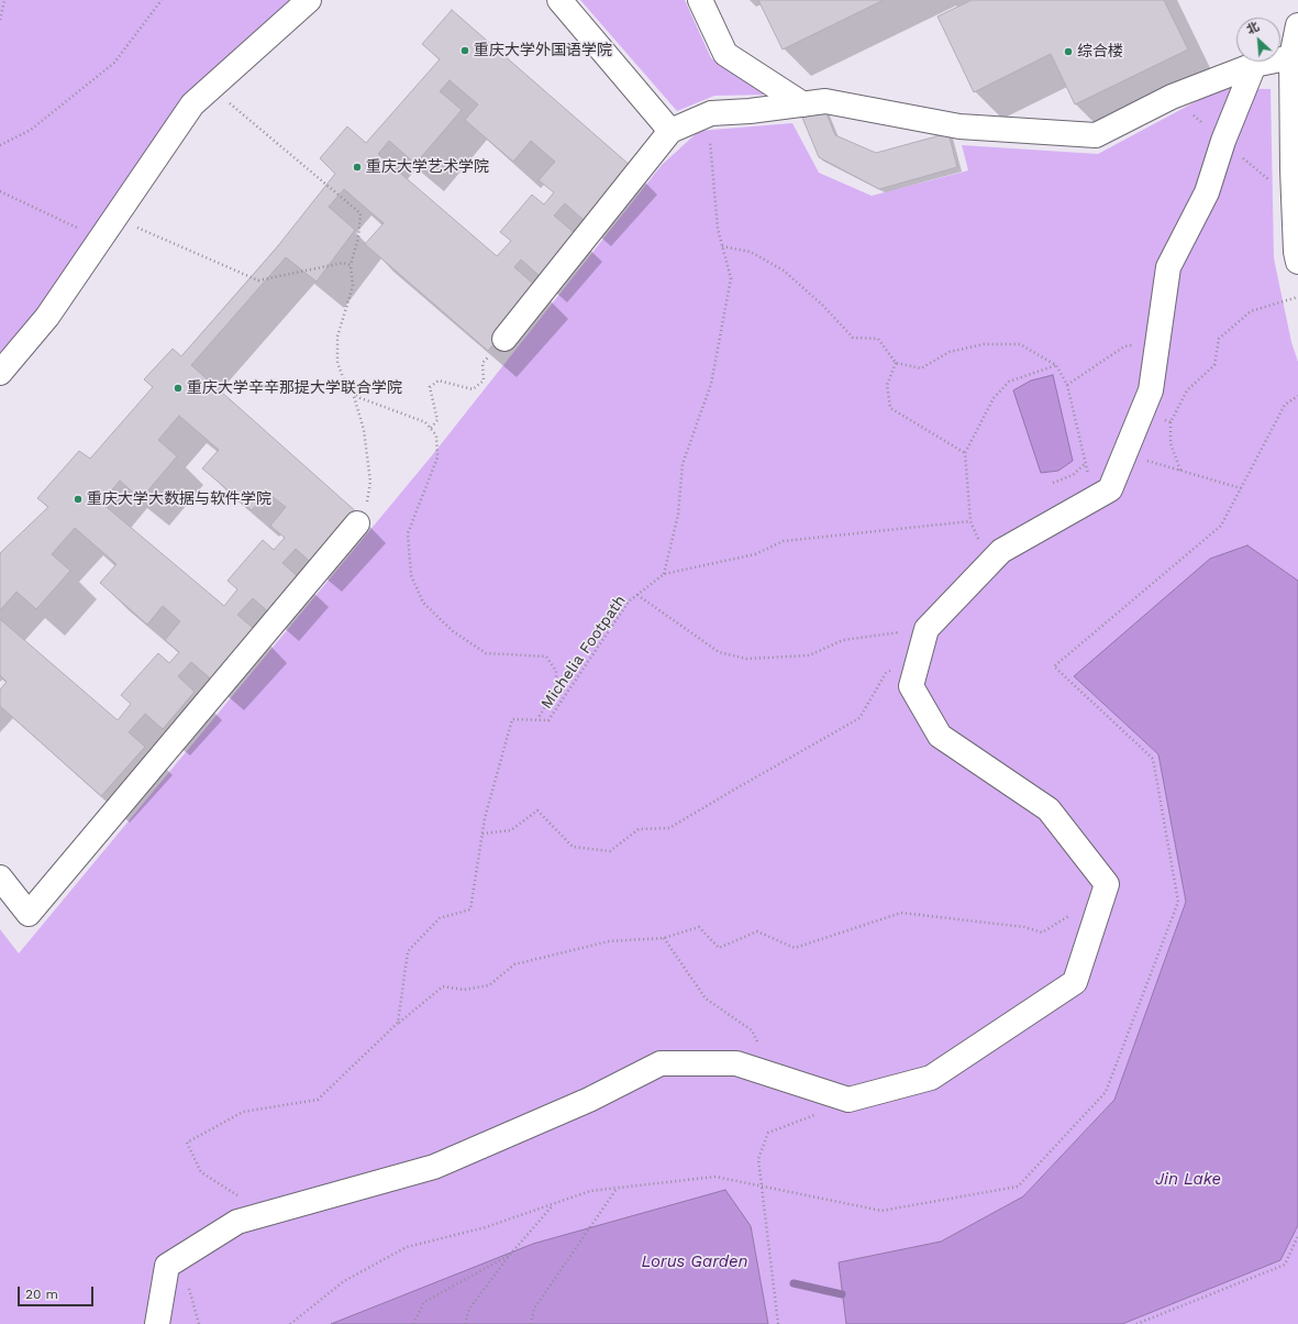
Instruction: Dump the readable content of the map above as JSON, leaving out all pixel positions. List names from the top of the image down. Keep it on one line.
{"streets":{"path":["Michelia Footpath"]},"water":["Jin Lake","Lorus Garden"],"places":["重庆大学外国语学院","综合楼","重庆大学艺术学院","重庆大学辛辛那提大学联合学院","重庆大学大数据与软件学院"],"scale_bar":"20 m","north":"top left"}
